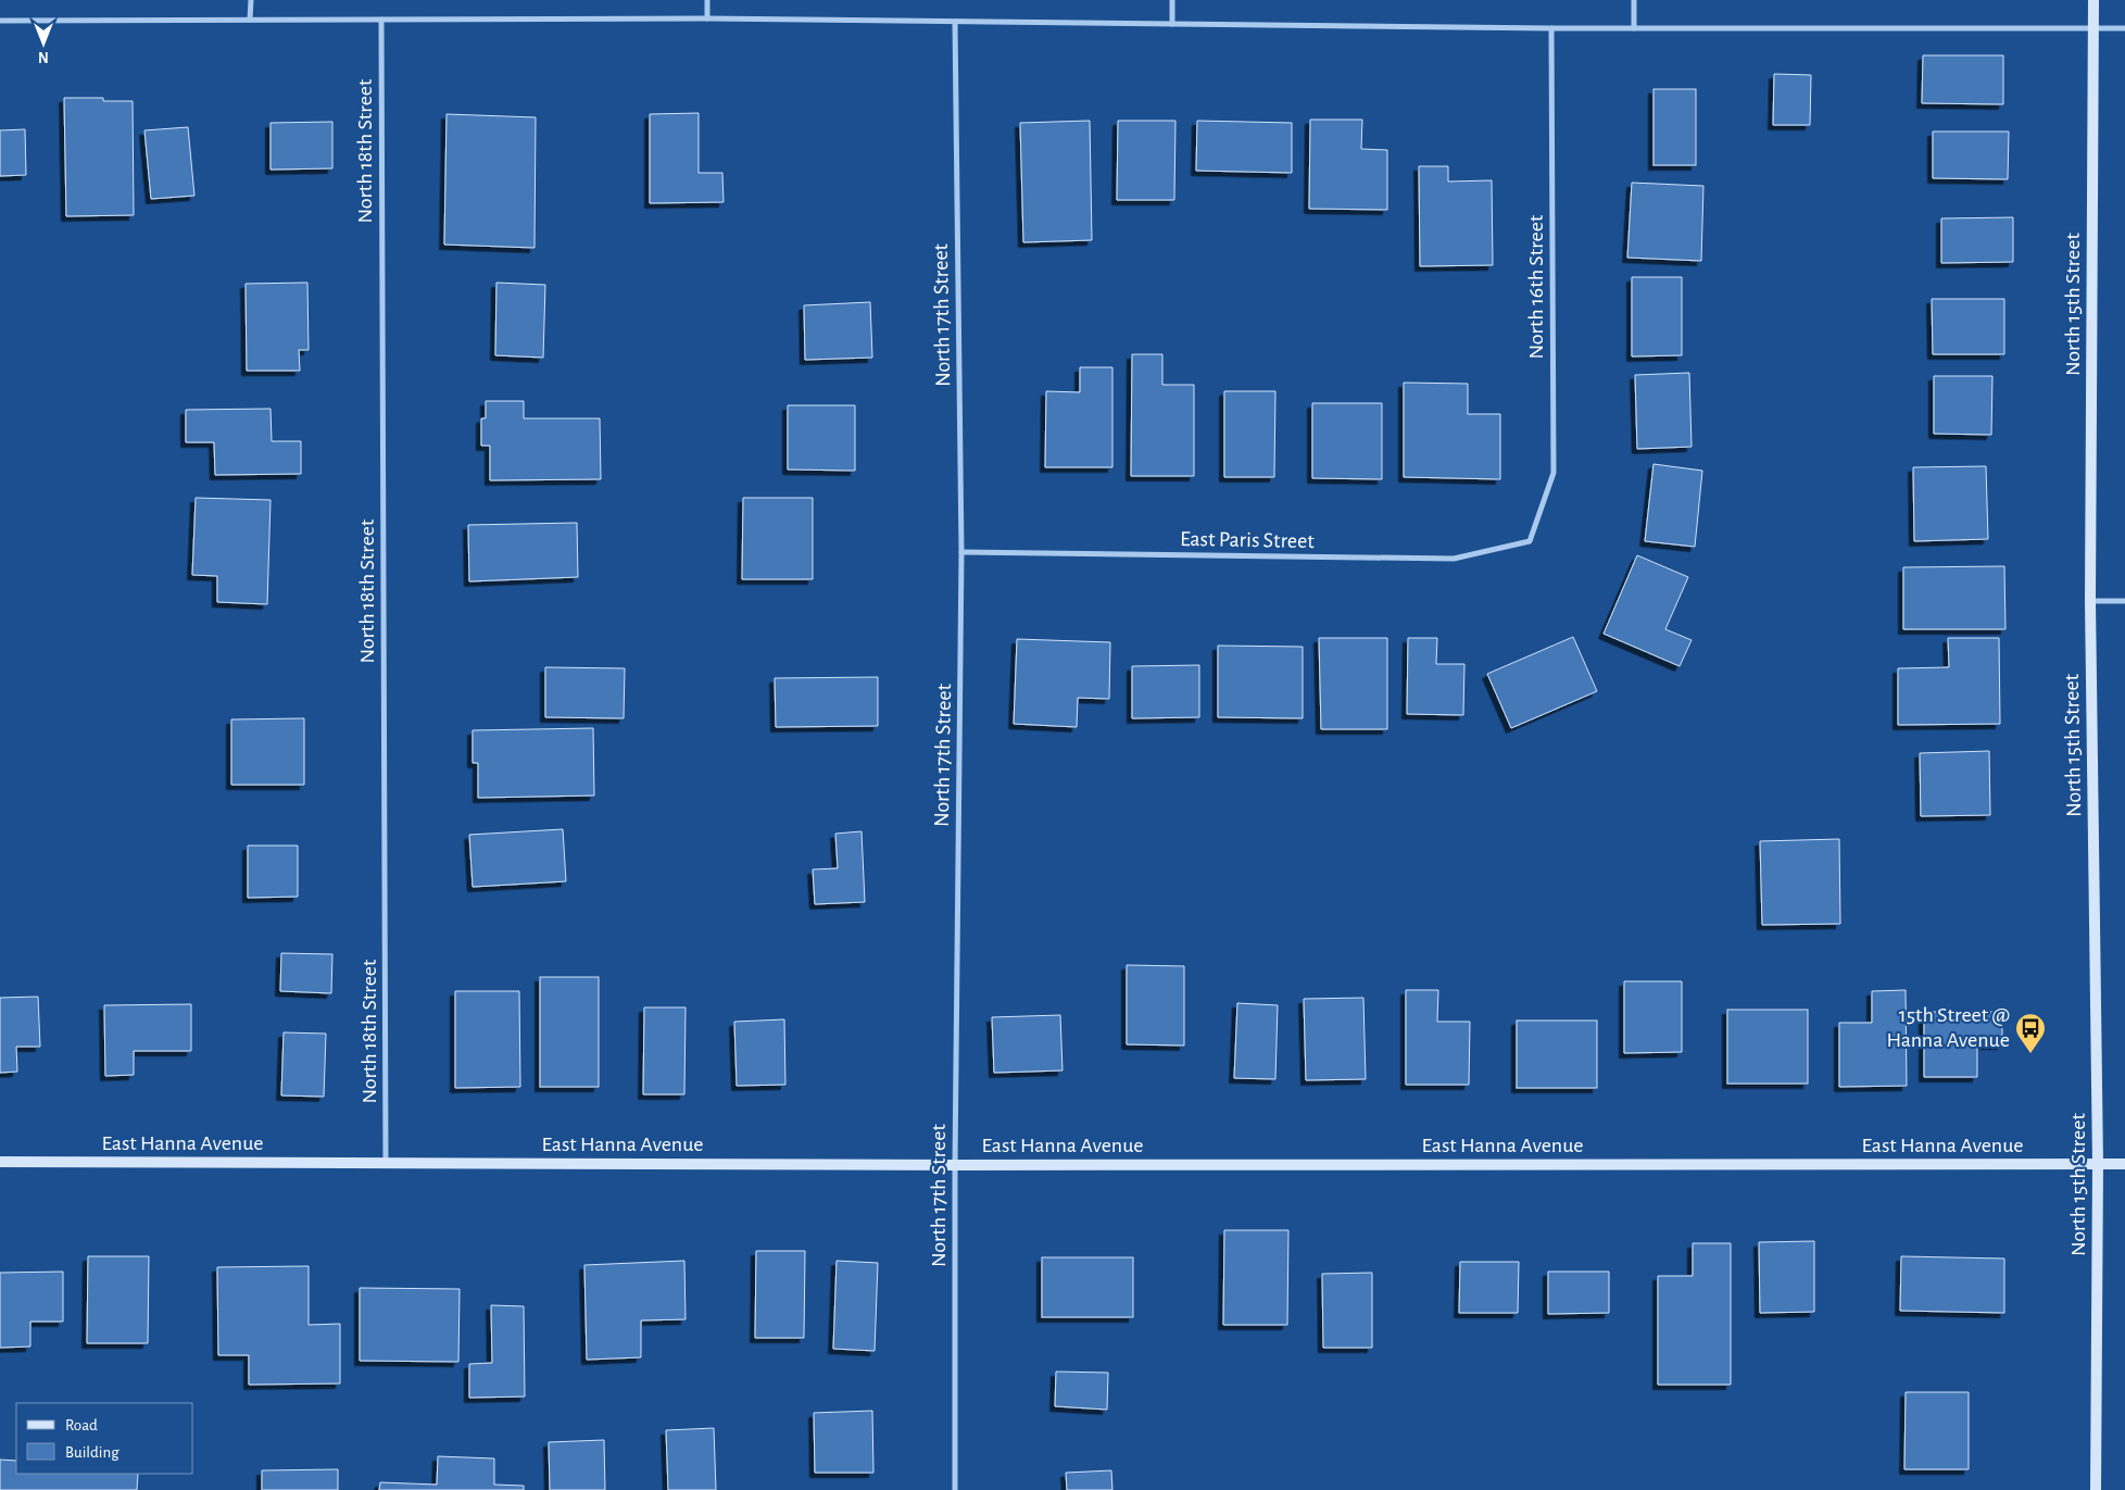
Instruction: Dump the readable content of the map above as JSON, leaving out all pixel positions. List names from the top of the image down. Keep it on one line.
{"streets":{"street":["North 18th Street","North 16th Street","North 15th Street","North 17th Street","East Paris Street","East Hanna Avenue"]},"crossings":[["North 18th Street","East Hanna Avenue"],["North 16th Street","East Paris Street"],["North 15th Street","East Hanna Avenue"],["North 17th Street","East Paris Street"],["North 17th Street","East Hanna Avenue"]],"places":{"bus stop":["15th Street @ Hanna Avenue"]},"legend":["Road","Building"],"north":"bottom"}
